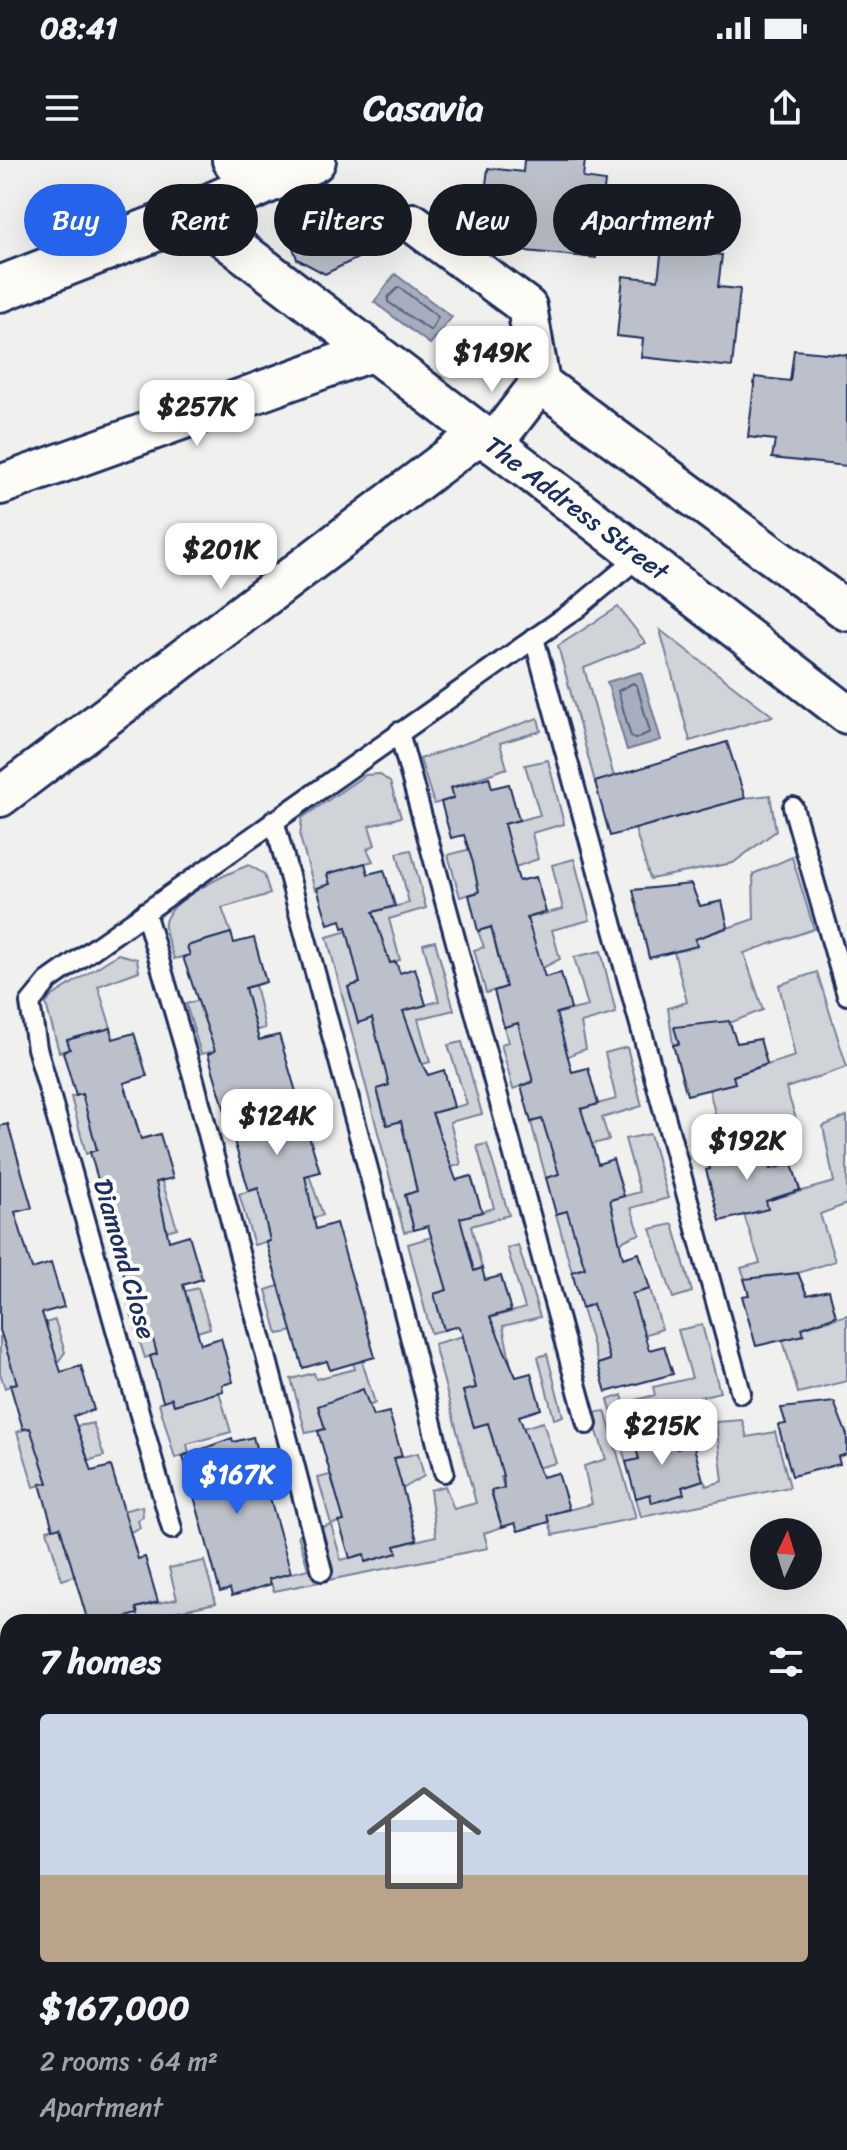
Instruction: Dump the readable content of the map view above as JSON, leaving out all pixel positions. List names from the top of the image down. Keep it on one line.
{"streets":{"street":["The Address Street"],"lane":["Diamond Close"]},"north":"top","page":{"status":"08:41","header":"Casavia","chip":["Buy","Rent","Filters","New","Apartment"],"price":["$149K","$257K","$201K","$124K","$192K","$215K","$167K"],"heading":"7 homes","list":[{"name":"$167,000","note":"2 rooms · 64 m² · Apartment"}]}}
